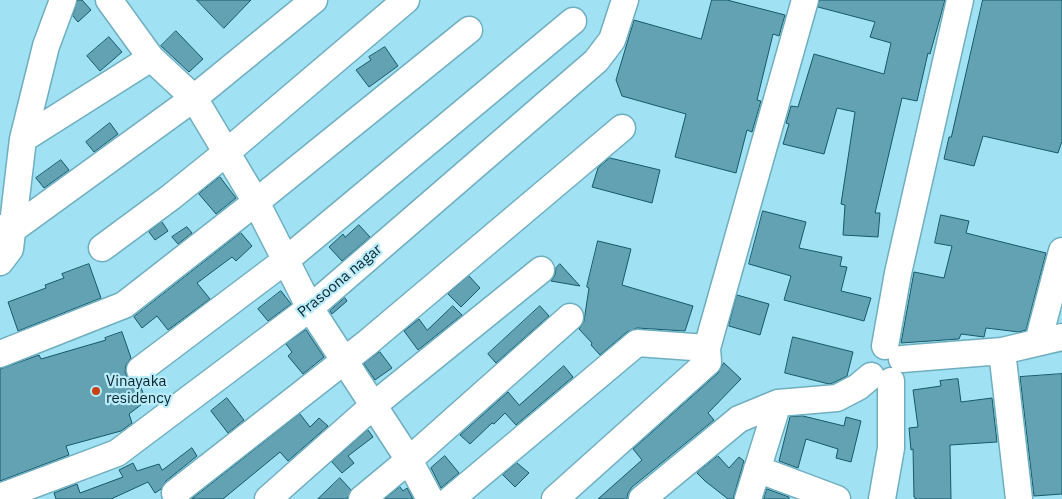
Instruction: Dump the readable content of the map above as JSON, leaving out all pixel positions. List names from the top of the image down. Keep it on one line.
{"streets":{"street":["Prasoona nagar"]},"places":["Vinayaka residency"]}
